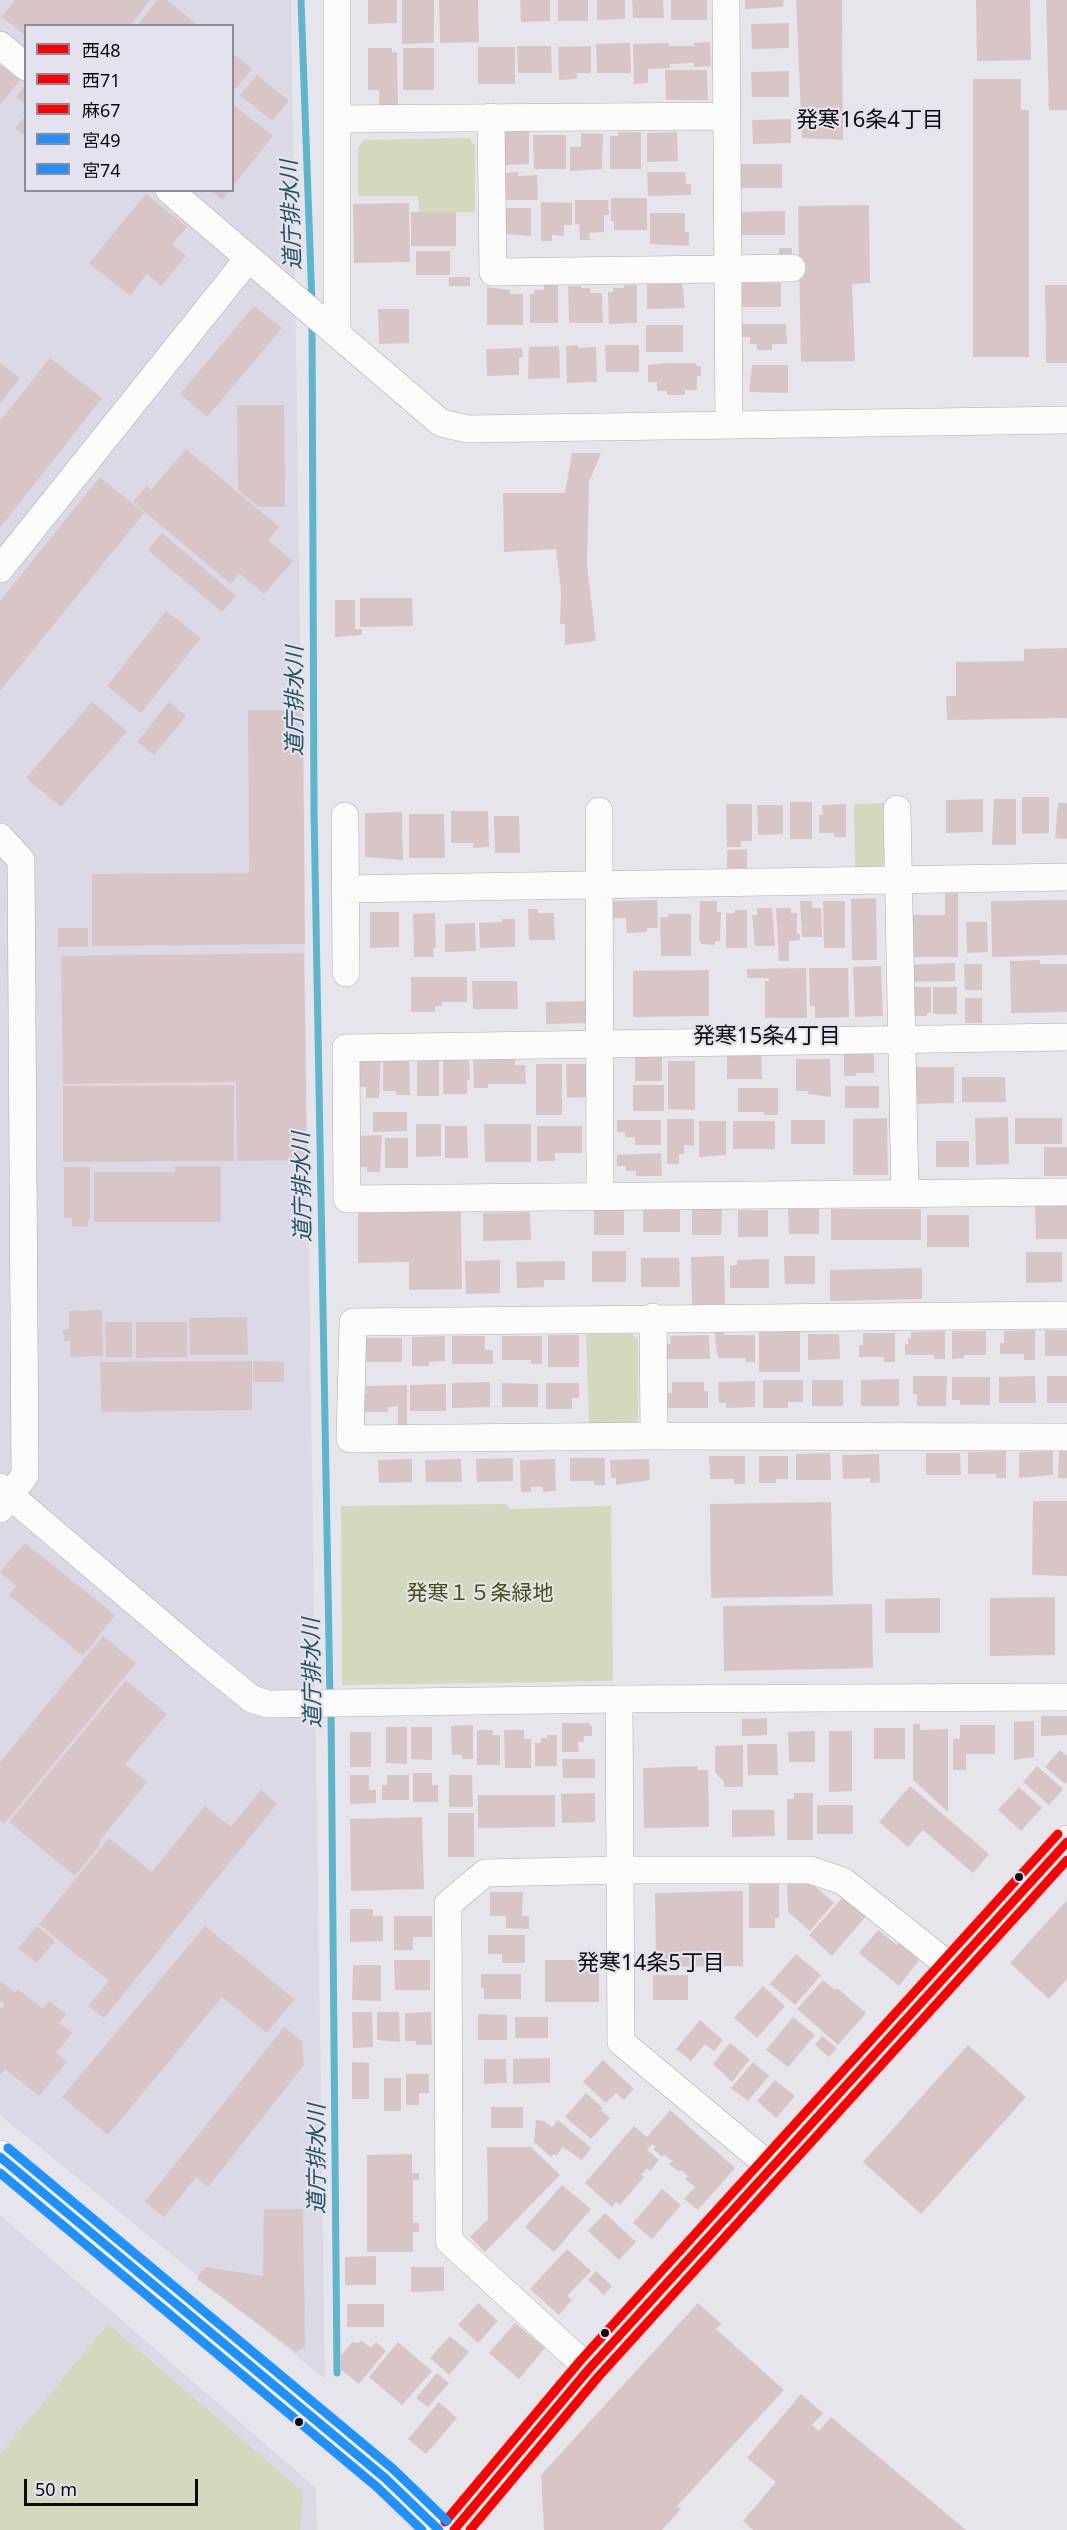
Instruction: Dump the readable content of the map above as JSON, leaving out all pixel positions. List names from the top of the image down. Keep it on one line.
{"districts":["発寒16条4丁目","発寒15条4丁目","発寒14条5丁目"],"water":["道庁排水川"],"parks":["発寒１５条緑地"],"lines":["transit line 麻67","transit line 西48","transit line 西71","transit line 宮49","transit line 宮74"],"legend":["西48","西71","麻67","宮49","宮74"],"scale_bar":"50 m"}
